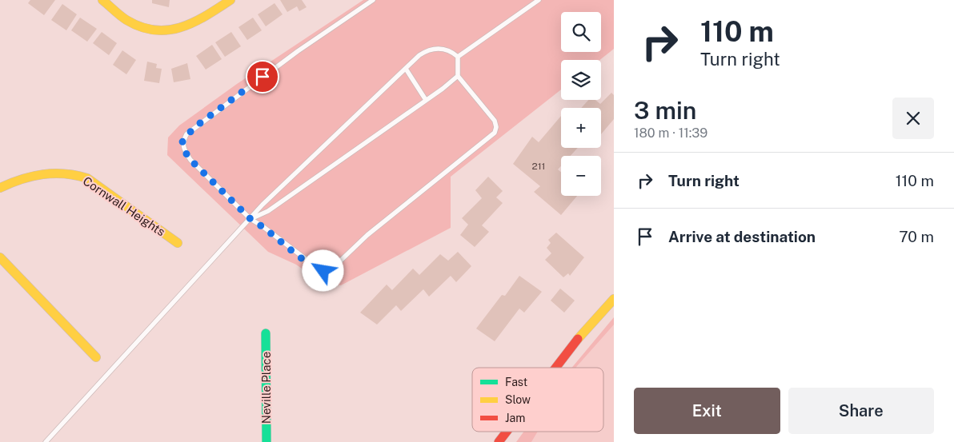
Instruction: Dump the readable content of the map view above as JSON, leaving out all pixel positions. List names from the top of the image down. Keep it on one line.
{"streets":{"street":["Cornwall Heights","Neville Place"]},"house_numbers":["211"],"legend":["Fast","Slow","Jam"],"page":{"turn":["110 m","Turn right"],"map_buttons":["+","−"],"heading":["3 min","180 m · 11:39"],"list":[{"name":"Turn right","value":"110 m"},{"name":"Arrive at destination","value":"70 m"}],"buttons":["Exit","Share"]}}
